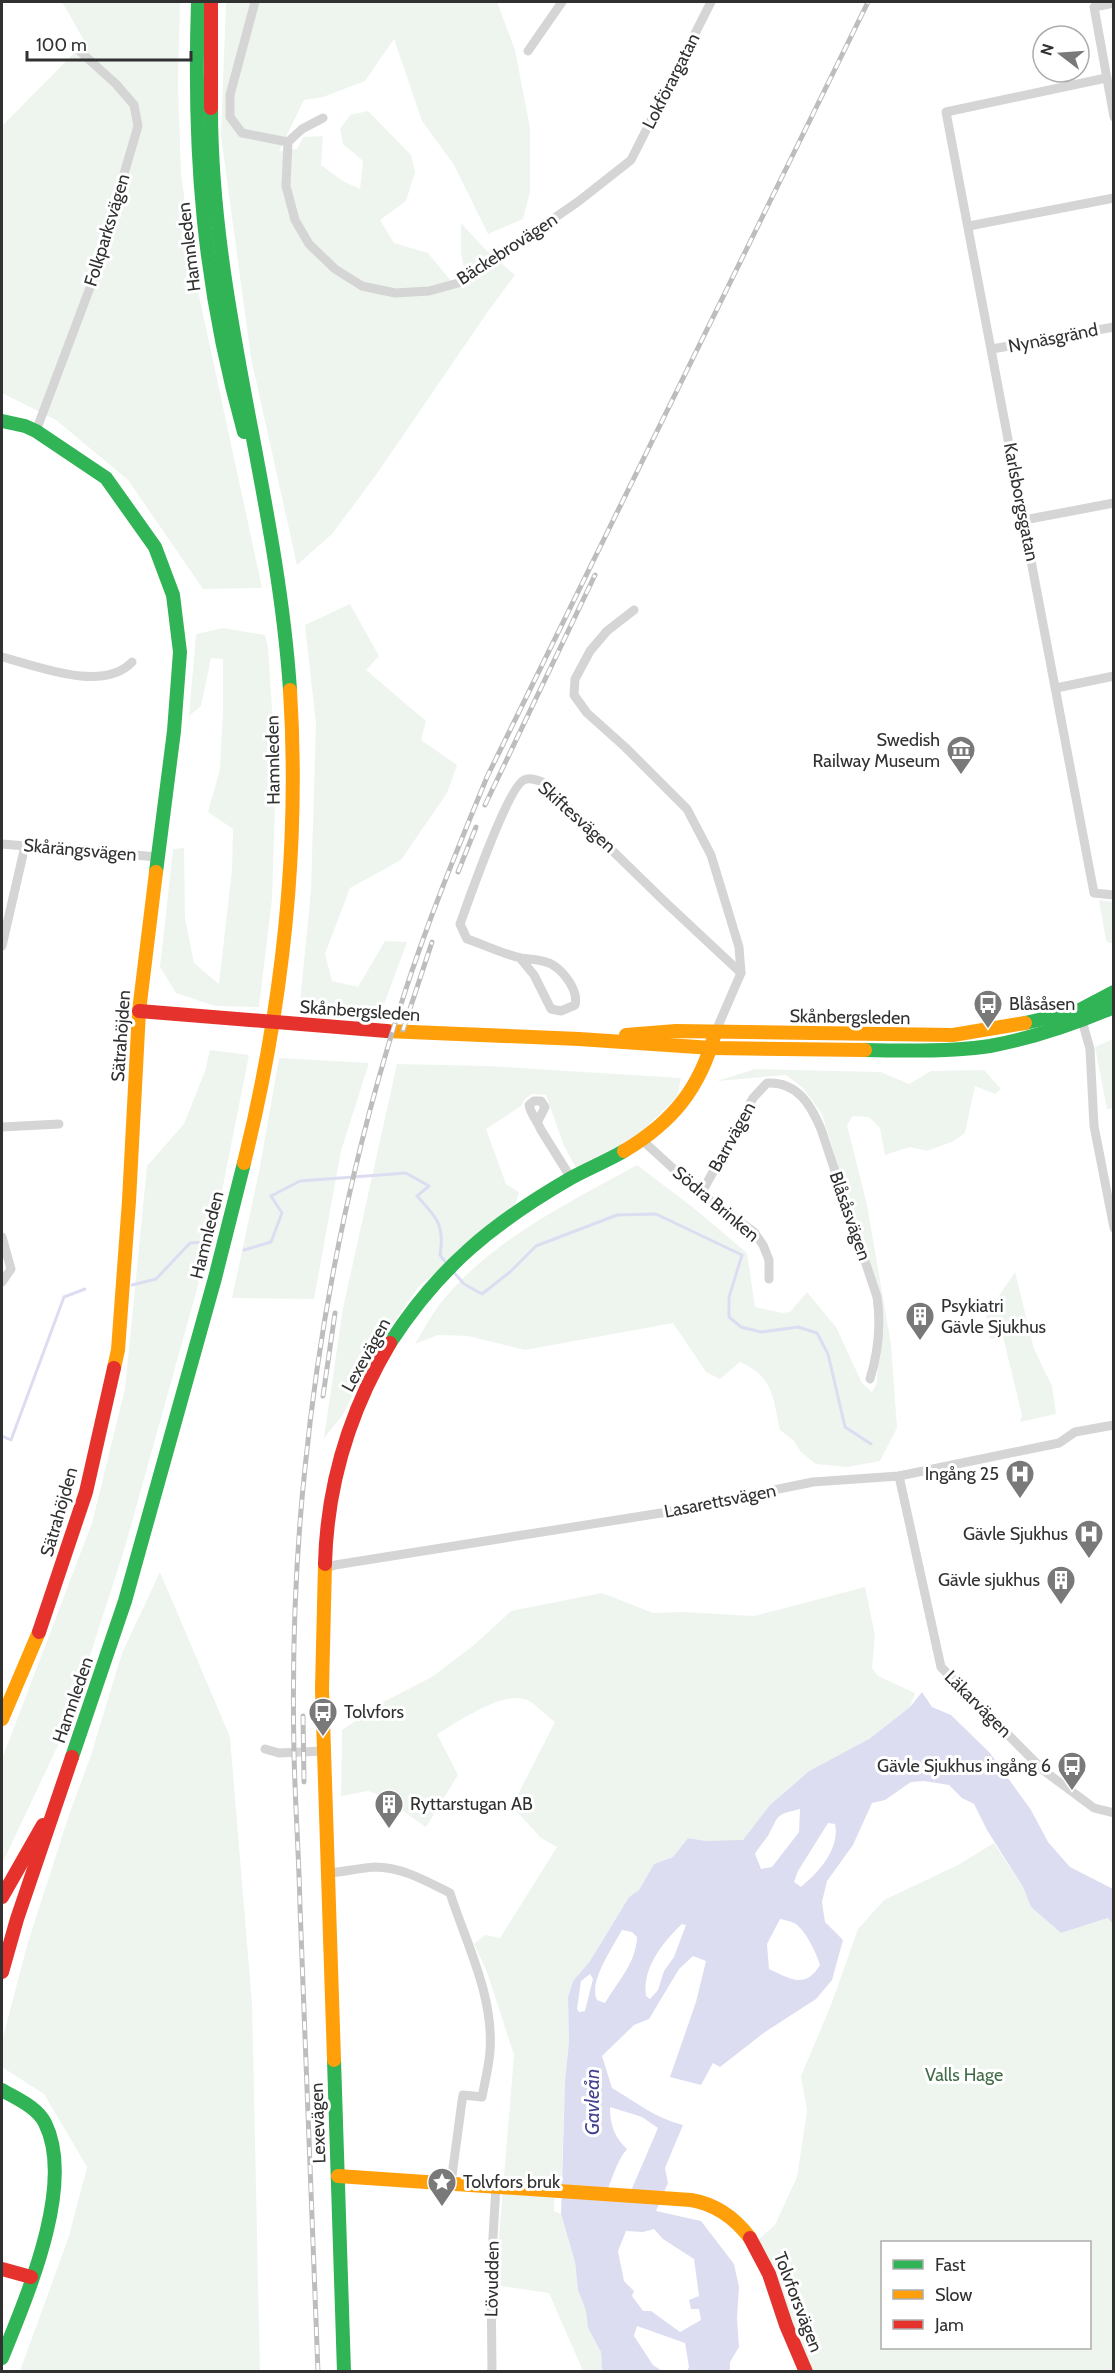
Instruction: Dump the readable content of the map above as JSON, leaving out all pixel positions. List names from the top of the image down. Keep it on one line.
{"streets":{"street":["Lokförargatan","Folkparksvägen","Hamnleden","Bäckebrovägen","Nynäsgränd","Karlsborgsgatan","Skiftesvägen","Skårängsvägen","Skånbergsleden","Sätrahöjden","Barrvägen","Södra Brinken","Blåsåsvägen","Lexevägen","Lasarettsvägen","Läkarvägen","Lövudden","Tolvforsvägen"]},"crossings":[["Lokförargatan","Bäckebrovägen"],["Folkparksvägen","Sätrahöjden"],["Nynäsgränd","Karlsborgsgatan"],["Skårängsvägen","Sätrahöjden"],["Skånbergsleden","Sätrahöjden"],["Skånbergsleden","Lexevägen"],["Barrvägen","Södra Brinken"],["Barrvägen","Blåsåsvägen"],["Södra Brinken","Lexevägen"],["Lexevägen","Lasarettsvägen"],["Lasarettsvägen","Läkarvägen"],["Lövudden","Tolvforsvägen"]],"water":["Gavleån"],"parks":["Valls Hage"],"places":{"museum":["Swedish Railway Museum"],"bus stop":["Blåsåsen","Tolvfors","Gävle Sjukhus ingång 6"],"building":["Psykiatri Gävle Sjukhus","Gävle sjukhus","Ryttarstugan AB"],"hospital":["Ingång 25","Gävle Sjukhus"],"place":["Tolvfors bruk"]},"legend":["Fast","Slow","Jam"],"scale_bar":"100 m","north":"left"}
